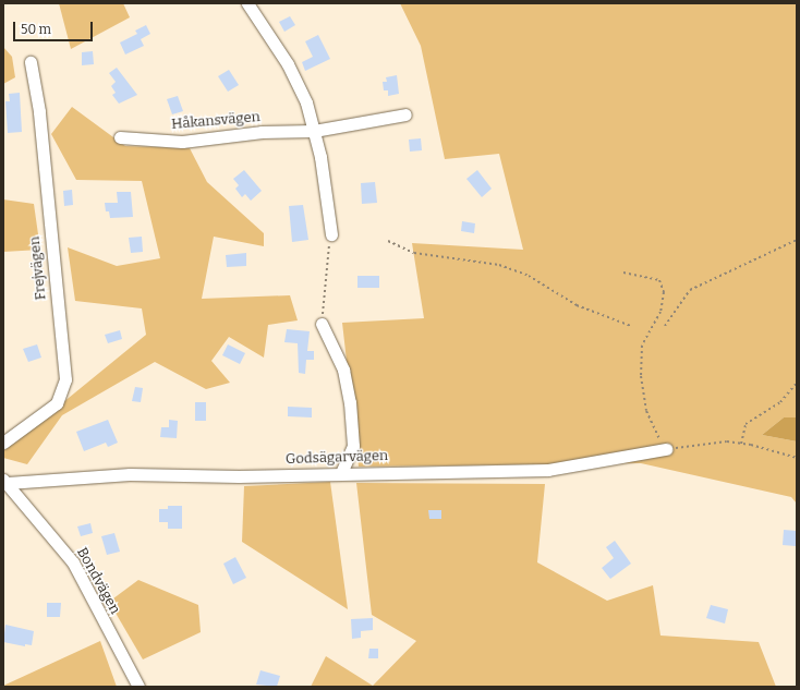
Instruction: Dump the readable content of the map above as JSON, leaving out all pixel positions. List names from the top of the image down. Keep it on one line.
{"streets":{"street":["Håkansvägen","Frejvägen","Godsägarvägen","Bondvägen"]},"crossings":[["Godsägarvägen","Bondvägen"]],"scale_bar":"50 m"}
